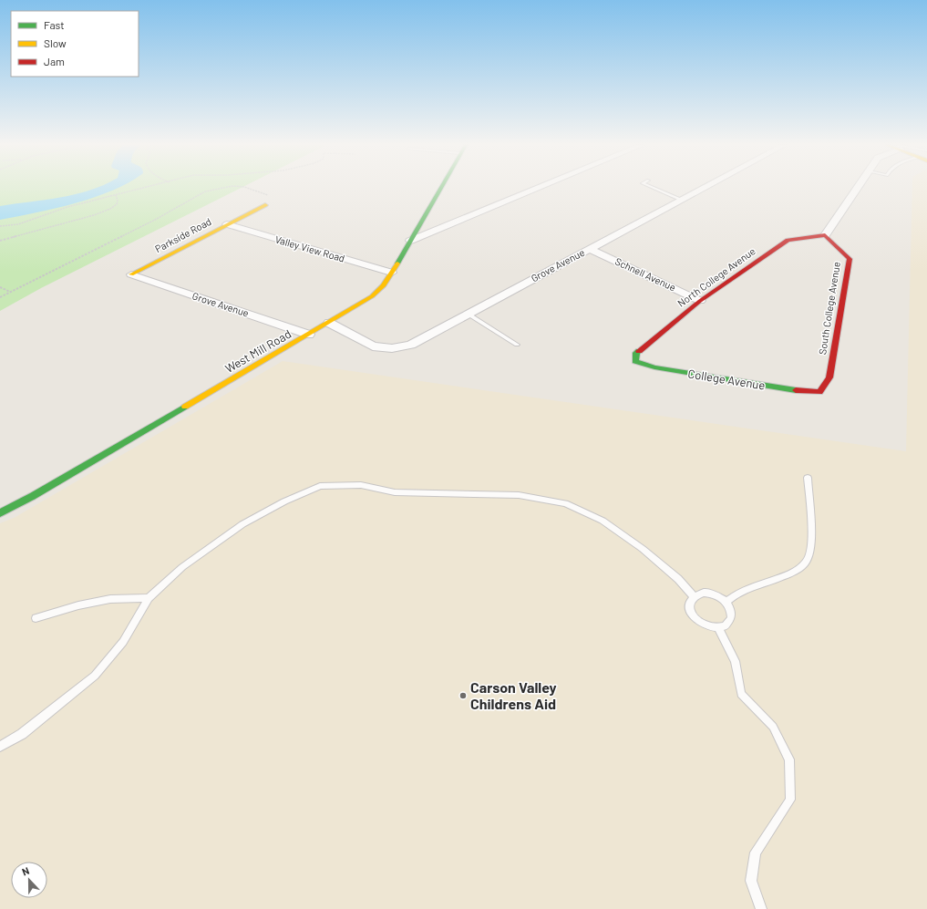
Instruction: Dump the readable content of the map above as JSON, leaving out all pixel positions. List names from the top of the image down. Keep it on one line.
{"streets":{"street":["Parkside Road","Valley View Road","Grove Avenue","Schnell Avenue","North College Avenue","South College Avenue","West Mill Road","College Avenue"]},"crossings":[["Parkside Road","Valley View Road"],["Parkside Road","Grove Avenue"],["Valley View Road","West Mill Road"],["Grove Avenue","Schnell Avenue"],["Grove Avenue","West Mill Road"],["Schnell Avenue","North College Avenue"],["North College Avenue","South College Avenue"],["North College Avenue","College Avenue"],["South College Avenue","College Avenue"]],"places":["Carson Valley Childrens Aid"],"legend":["Fast","Slow","Jam"],"north":"top"}
